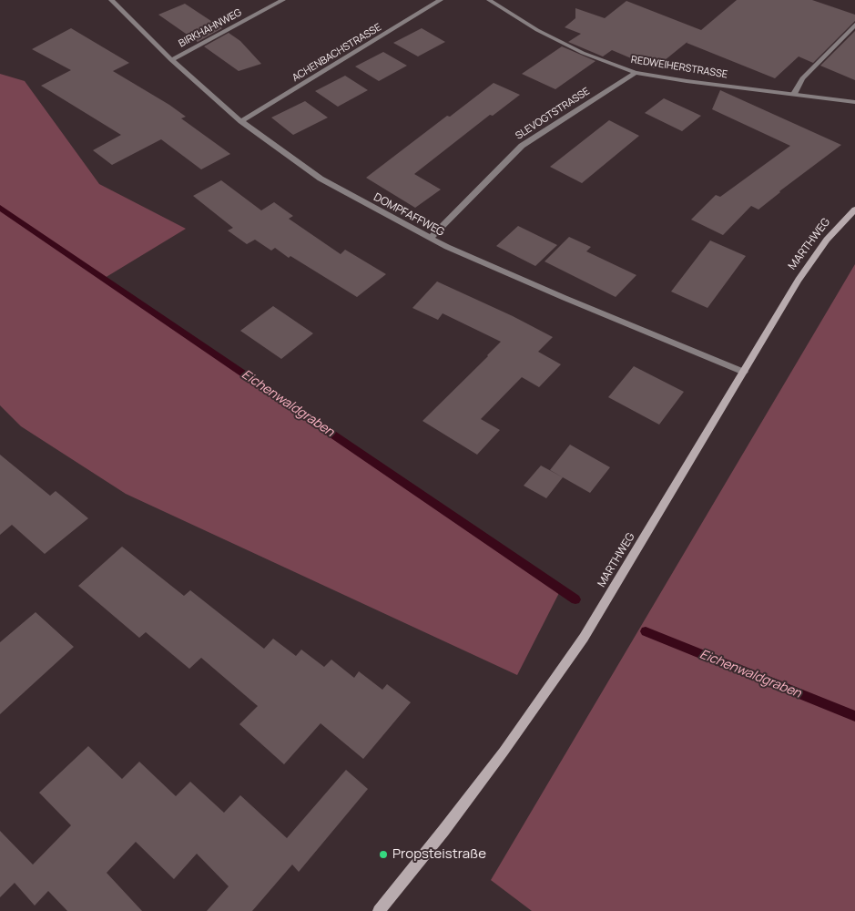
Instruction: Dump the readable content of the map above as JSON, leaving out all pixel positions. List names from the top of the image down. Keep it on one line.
{"streets":{"main road":["MARTHWEG"],"street":["BIRKHAHNWEG","ACHENBACHSTRASSE","REDWEIHERSTRASSE","SLEVOGTSTRASSE","DOMPFAFFWEG"]},"crossings":[["BIRKHAHNWEG","DOMPFAFFWEG"],["ACHENBACHSTRASSE","DOMPFAFFWEG"],["REDWEIHERSTRASSE","SLEVOGTSTRASSE"],["SLEVOGTSTRASSE","DOMPFAFFWEG"],["DOMPFAFFWEG","MARTHWEG"]],"water":["Eichenwaldgraben"],"places":["Propsteistraße"]}
